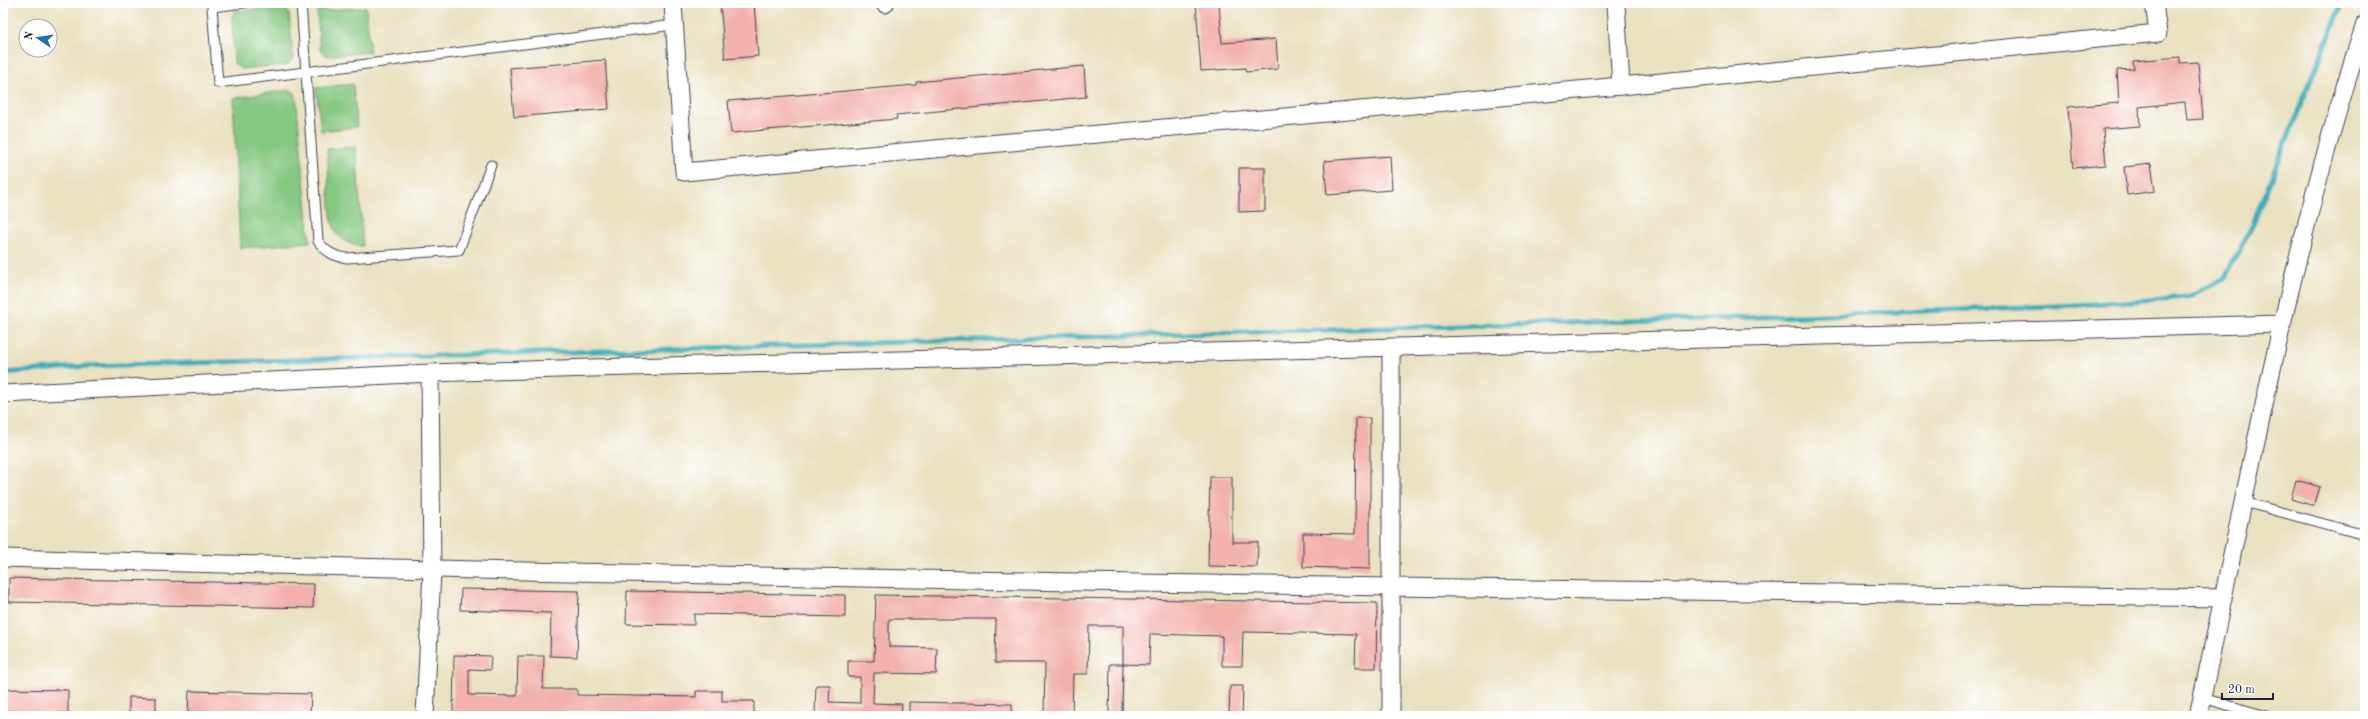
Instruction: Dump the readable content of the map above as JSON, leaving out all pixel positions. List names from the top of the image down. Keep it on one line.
{"scale_bar":"20 m","north":"left"}
